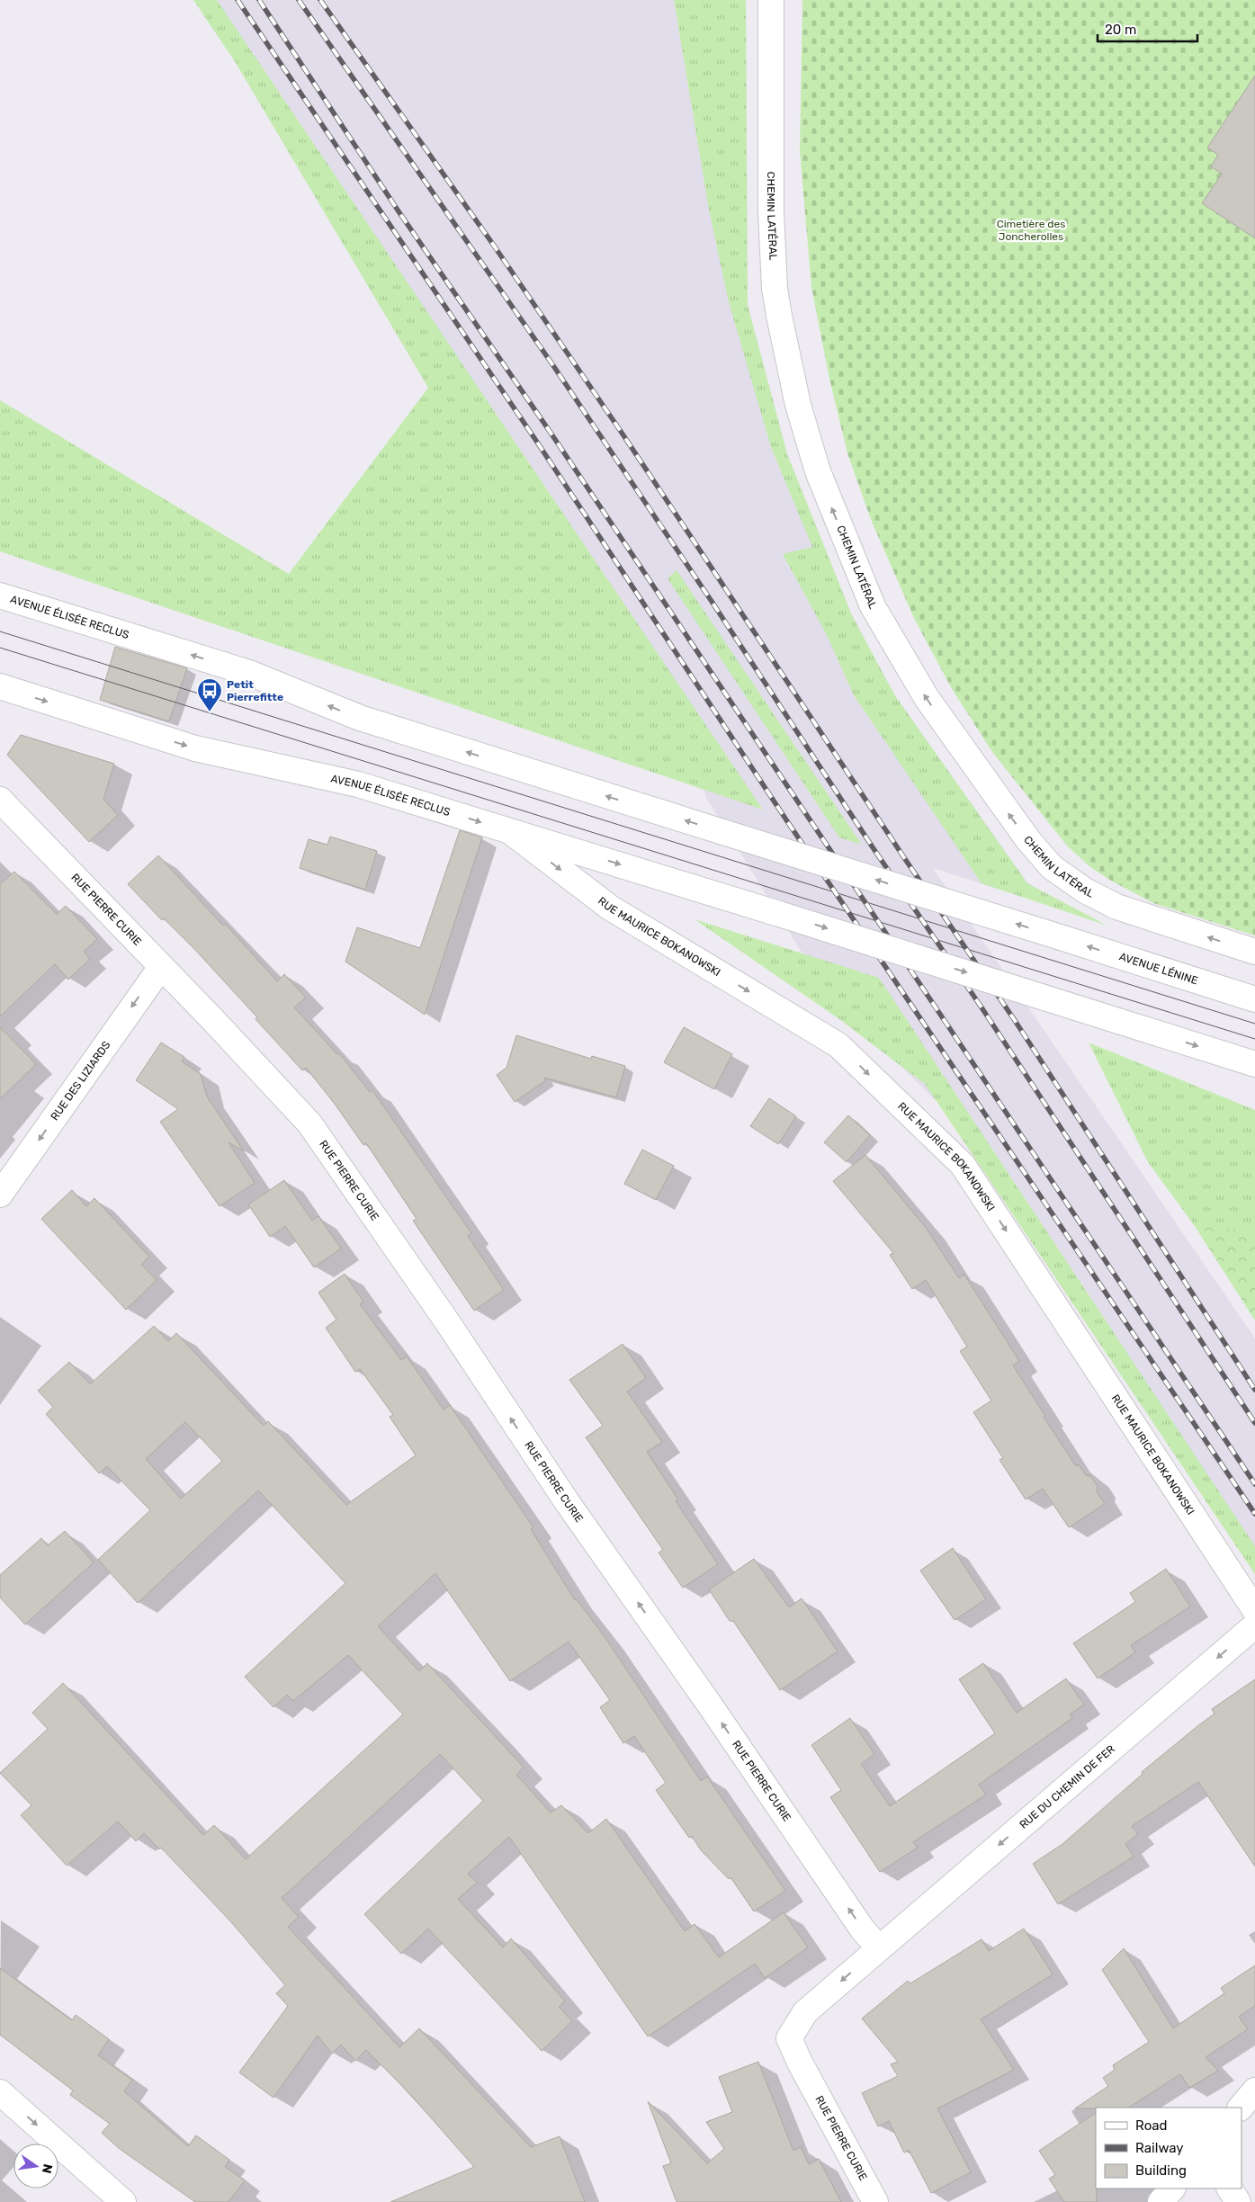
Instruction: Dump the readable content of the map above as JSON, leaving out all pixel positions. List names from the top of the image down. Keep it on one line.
{"streets":{"street":["CHEMIN LATÉRAL","AVENUE ÉLISÉE RECLUS","RUE PIERRE CURIE","RUE MAURICE BOKANOWSKI","AVENUE LÉNINE","RUE DES LIZIARDS","RUE DU CHEMIN DE FER"]},"crossings":[["AVENUE ÉLISÉE RECLUS","RUE MAURICE BOKANOWSKI"],["AVENUE ÉLISÉE RECLUS","AVENUE LÉNINE"],["RUE PIERRE CURIE","RUE DES LIZIARDS"],["RUE PIERRE CURIE","RUE DU CHEMIN DE FER"]],"one_way":["CHEMIN LATÉRAL","RUE MAURICE BOKANOWSKI","AVENUE LÉNINE","RUE DES LIZIARDS","RUE DU CHEMIN DE FER"],"parks":["Cimetière des Joncherolles"],"places":{"bus stop":["Petit Pierrefitte"]},"legend":["Road","Railway","Building"],"scale_bar":"20 m","north":"right"}
